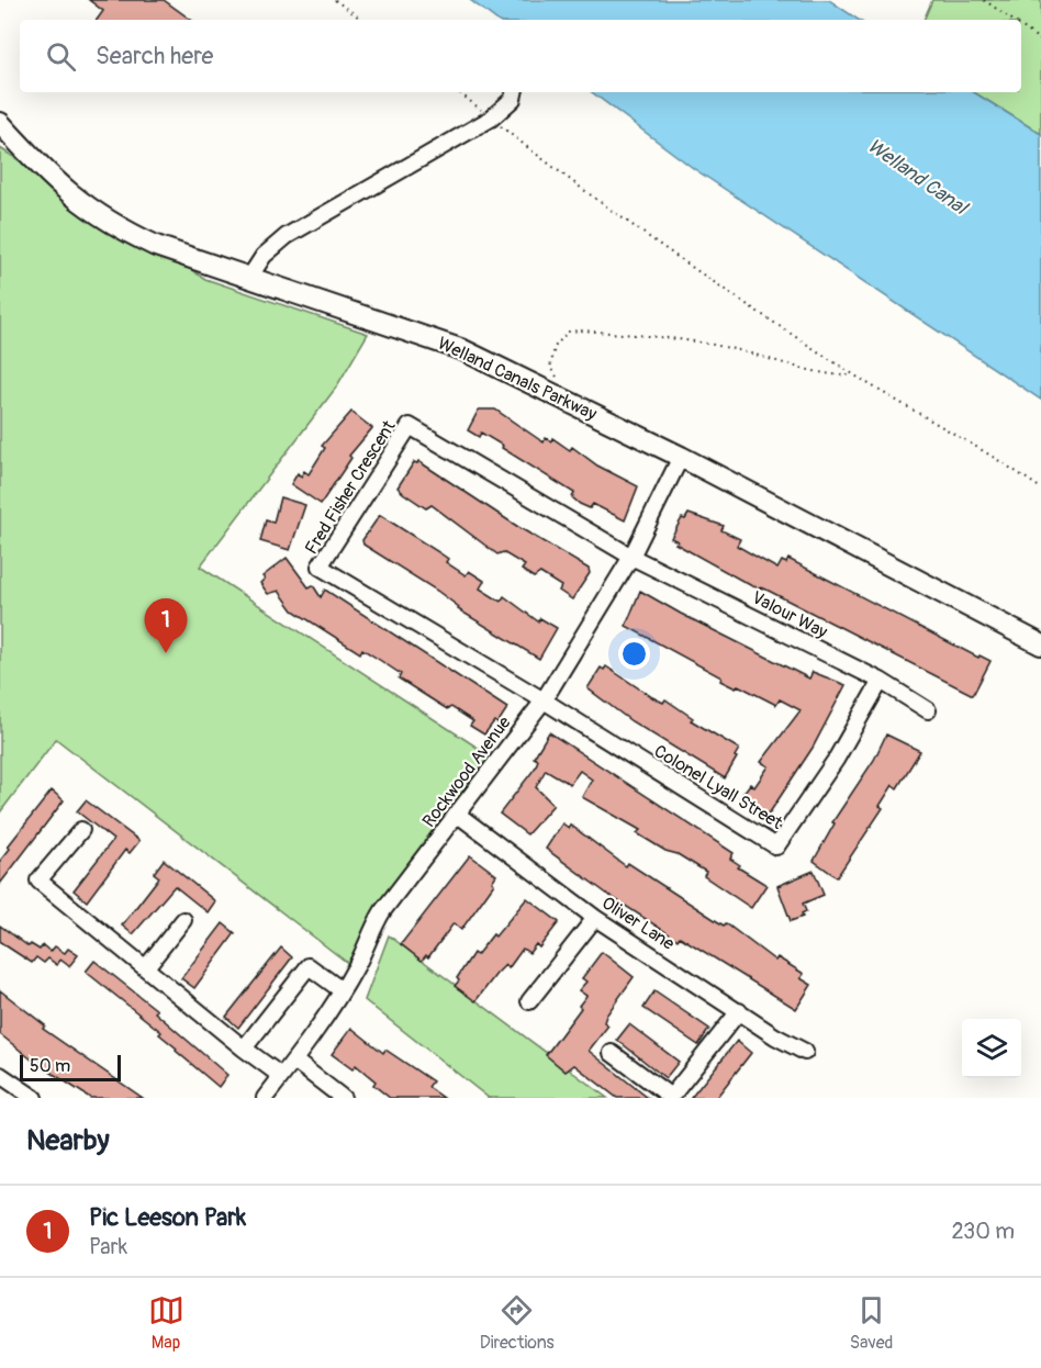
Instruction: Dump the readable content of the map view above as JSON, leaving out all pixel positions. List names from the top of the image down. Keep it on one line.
{"streets":{"main road":["Welland Canals Parkway"],"street":["Fred Fisher Crescent","Valour Way","Rockwood Avenue","Colonel Lyall Street","Oliver Lane"]},"crossings":[["Welland Canals Parkway","Rockwood Avenue"],["Fred Fisher Crescent","Valour Way"],["Fred Fisher Crescent","Rockwood Avenue"],["Fred Fisher Crescent","Colonel Lyall Street"],["Valour Way","Rockwood Avenue"],["Valour Way","Colonel Lyall Street"],["Rockwood Avenue","Colonel Lyall Street"],["Rockwood Avenue","Oliver Lane"]],"water":["Welland Canal"],"scale_bar":"50 m","page":{"search":"Search here","pins":"1","scale":"50 m","heading":"Nearby","list":[{"mark":"1","name":"Pic Leeson Park","note":"Park","value":"230 m"}],"nav":["Map","Directions","Saved"]}}
